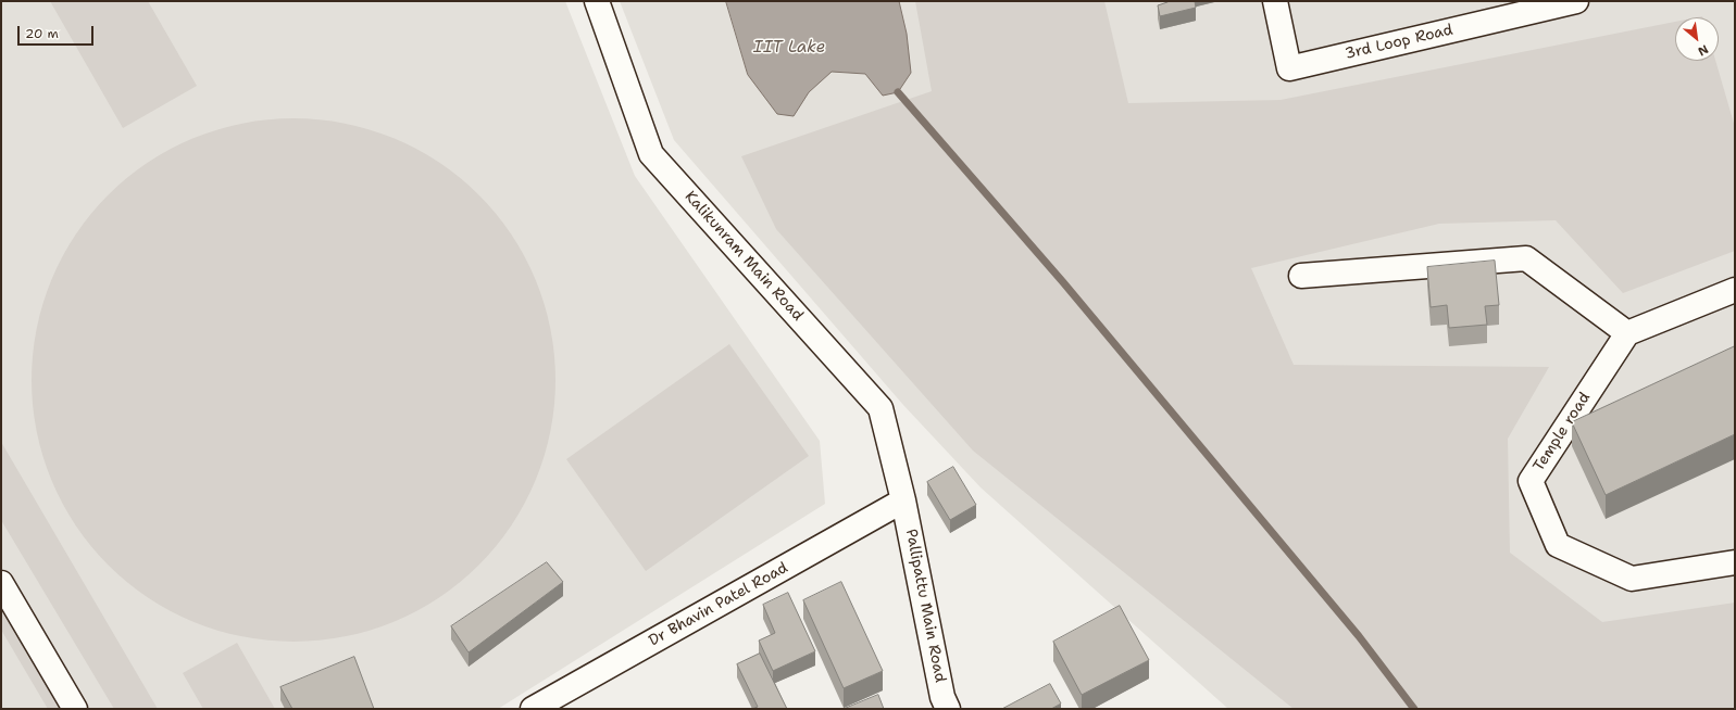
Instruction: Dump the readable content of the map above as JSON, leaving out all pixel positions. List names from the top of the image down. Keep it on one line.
{"streets":{"street":["3rd Loop Road","Kalikunram Main Road","Temple road","Dr Bhavin Patel Road","Pallipattu Main Road"]},"crossings":[["Kalikunram Main Road","Dr Bhavin Patel Road"],["Kalikunram Main Road","Pallipattu Main Road"],["Dr Bhavin Patel Road","Pallipattu Main Road"]],"water":["IIT Lake"],"scale_bar":"20 m","north":"bottom right"}
